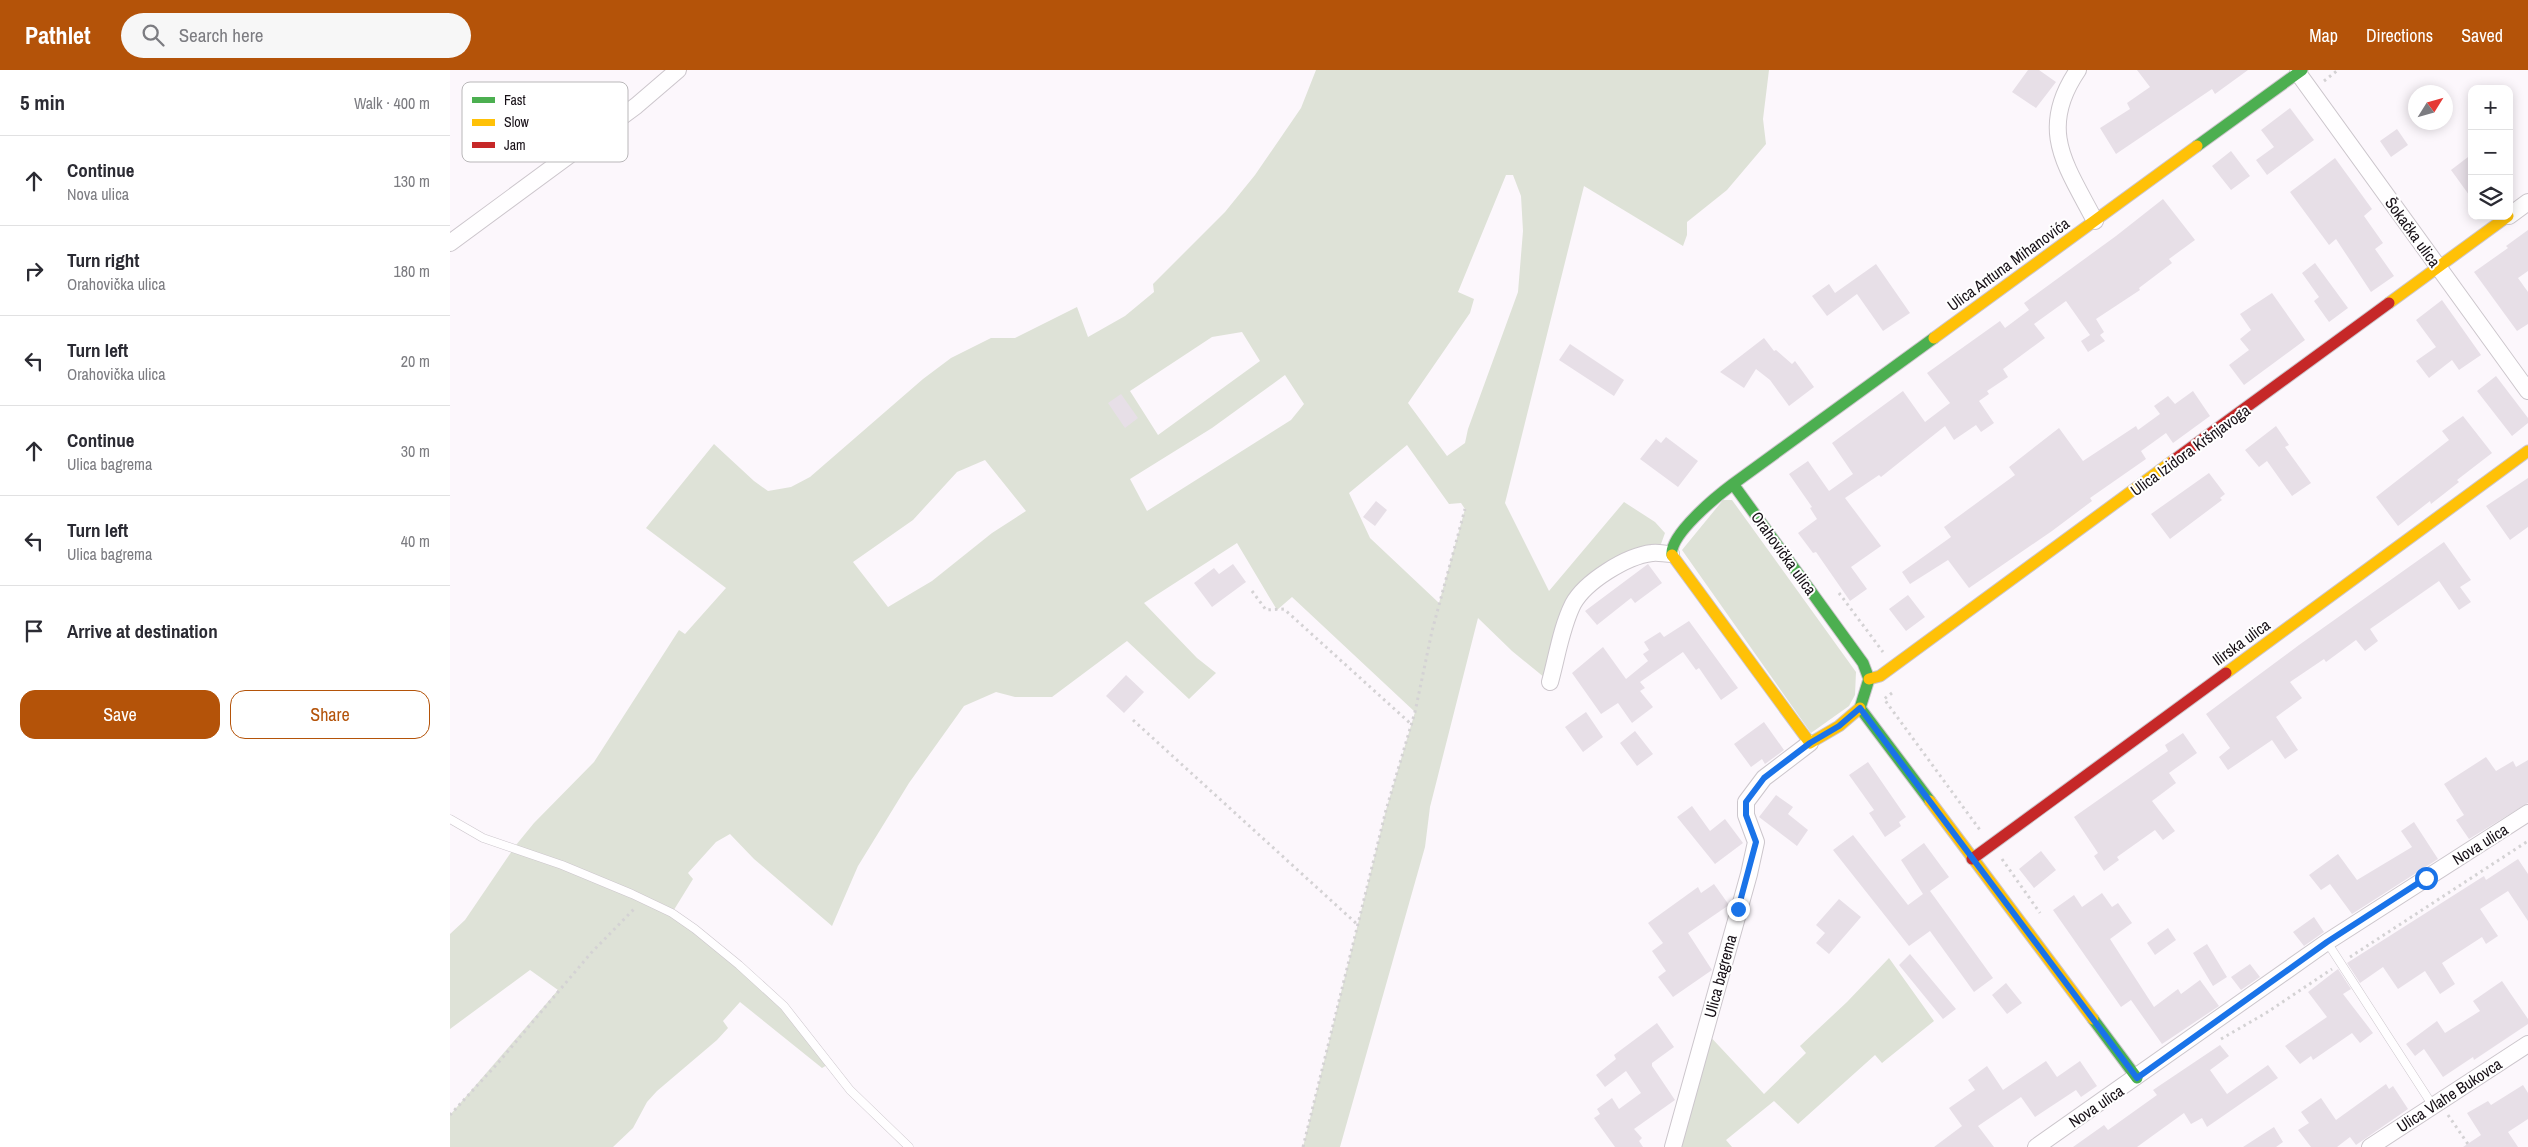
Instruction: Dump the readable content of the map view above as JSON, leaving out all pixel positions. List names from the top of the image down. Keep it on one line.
{"streets":{"street":["Šokačka ulica","Ulica Antuna Mihanovića","Ulica Izidora Kršnjavoga","Orahovička ulica","Ilirska ulica","Nova ulica","Ulica bagrema","Ulica Vlahe Bukovca"]},"crossings":[["Šokačka ulica","Ulica Antuna Mihanovića"],["Šokačka ulica","Ulica Izidora Kršnjavoga"],["Ulica Antuna Mihanovića","Orahovička ulica"],["Ulica Izidora Kršnjavoga","Orahovička ulica"]],"legend":["Fast","Slow","Jam"],"north":"top right","page":{"header":"Pathlet","search":"Search here","nav":["Map","Directions","Saved"],"heading":["5 min","Walk · 400 m"],"map_buttons":["+","−"],"list":[["Continue","Nova ulica","130 m"],["Turn right","Orahovička ulica","180 m"],["Turn left","Orahovička ulica","20 m"],["Continue","Ulica bagrema","30 m"],["Turn left","Ulica bagrema","40 m"],"Arrive at destination"],"buttons":["Save","Share"]}}
